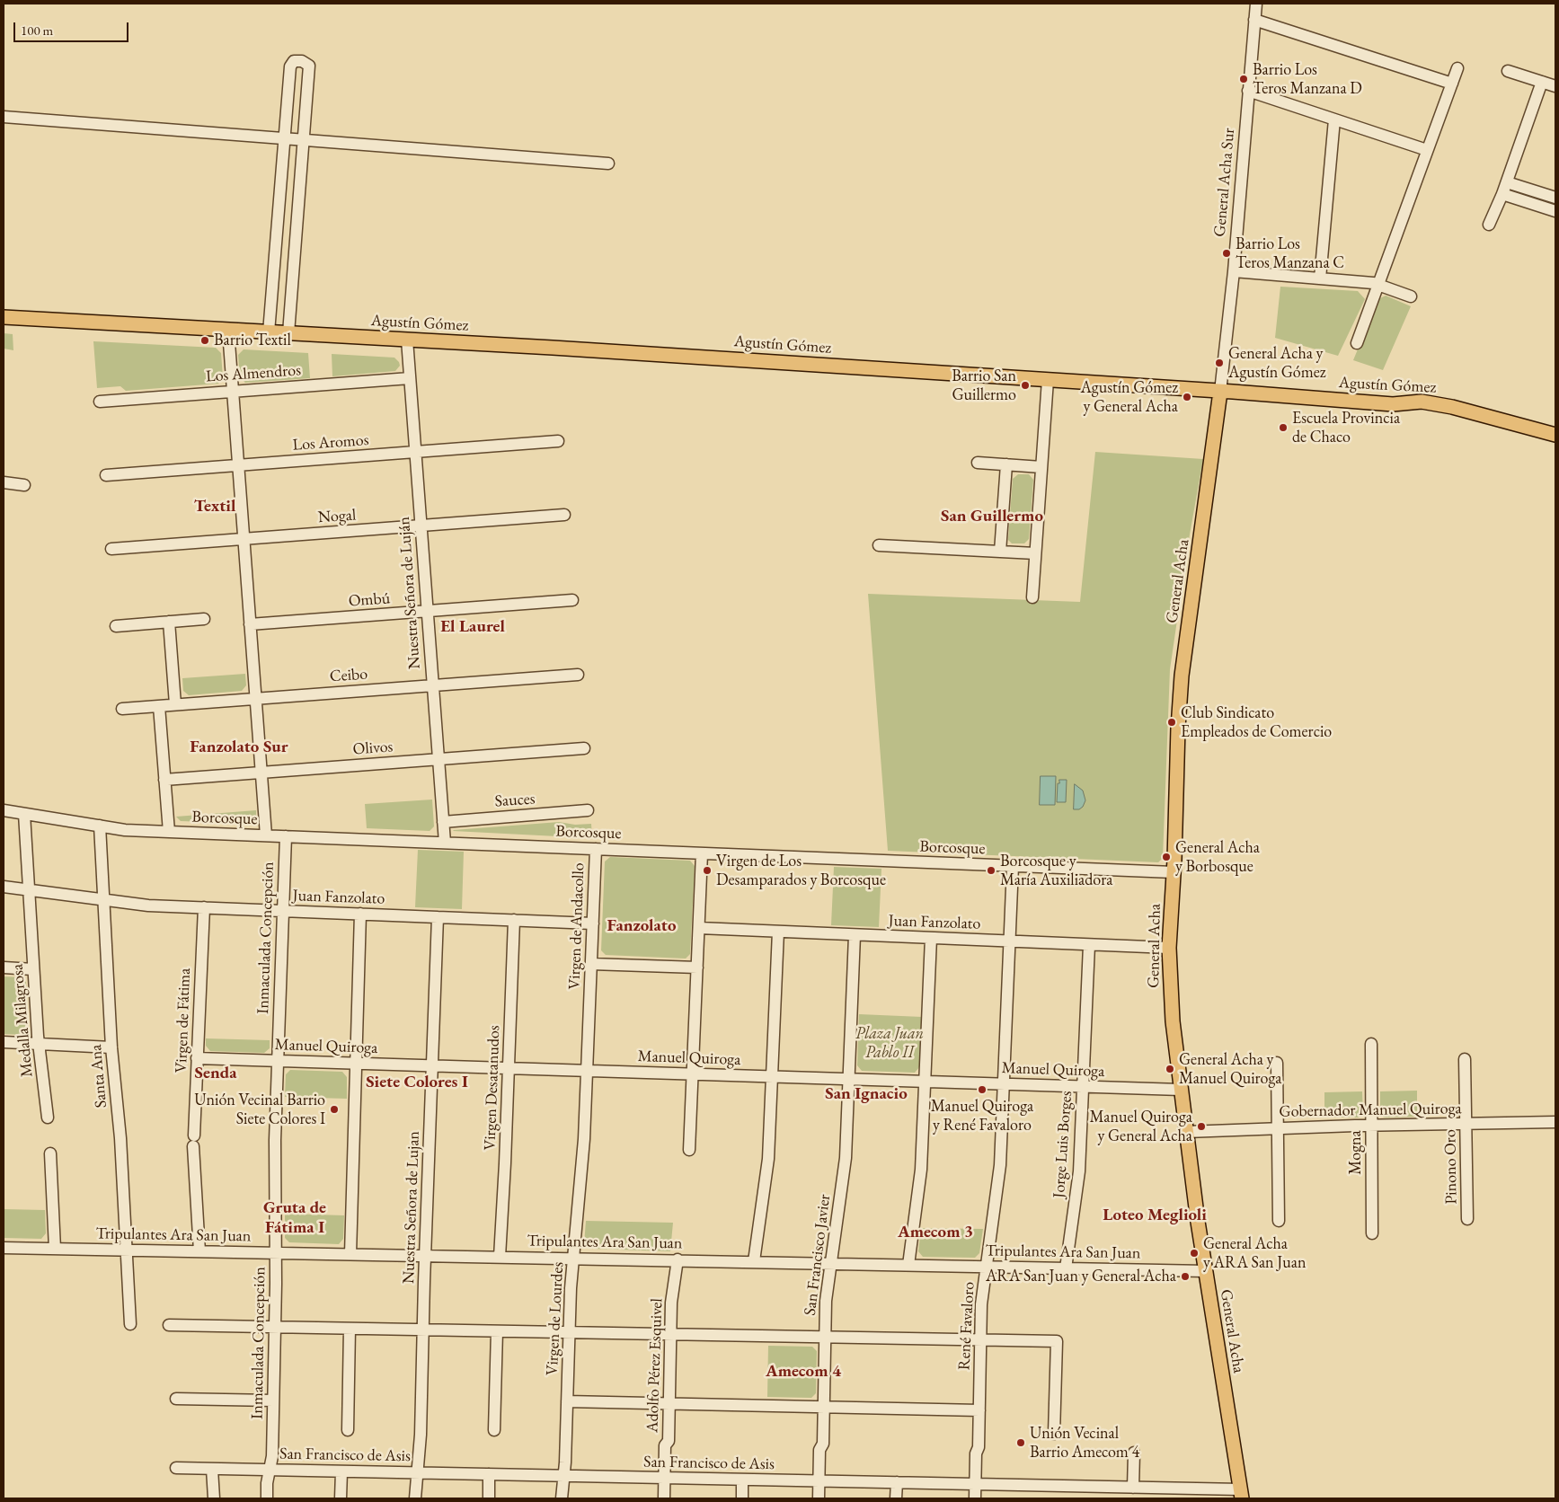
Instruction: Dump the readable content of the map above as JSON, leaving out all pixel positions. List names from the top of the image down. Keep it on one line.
{"streets":{"main road":["Agustín Gómez","General Acha"],"street":["General Acha Sur","Los Almendros","Los Aromos","Nogal","Nuestra Señora de Luján","Ombú","Ceibo","Olivos","Sauces","Borcosque","Juan Fanzolato","Virgen de Andacollo","Inmaculada Concepción","Medalla Milagrosa","Virgen de Fátima","Manuel Quiroga","Santa Ana","Virgen Desatanudos","Gobernador Manuel Quiroga","Jorge Luis Borges","Mogna","Pinono Oro","Nuestra Señora de Lujan","Tripulantes Ara San Juan","San Francisco Javier","Virgen de Lourdes","René Favaloro","Adolfo Pérez Esquivel","San Francisco de Asis"]},"crossings":[["General Acha Sur","Agustín Gómez"],["General Acha Sur","General Acha"],["Agustín Gómez","General Acha"],["Agustín Gómez","Nuestra Señora de Luján"],["Los Almendros","Nuestra Señora de Luján"],["Los Aromos","Nuestra Señora de Luján"],["Nogal","Nuestra Señora de Luján"],["General Acha","Borcosque"],["General Acha","Juan Fanzolato"],["General Acha","Manuel Quiroga"],["General Acha","Gobernador Manuel Quiroga"],["General Acha","Tripulantes Ara San Juan"],["General Acha","San Francisco de Asis"],["Nuestra Señora de Luján","Ombú"],["Nuestra Señora de Luján","Ceibo"],["Nuestra Señora de Luján","Olivos"],["Nuestra Señora de Luján","Sauces"],["Nuestra Señora de Luján","Borcosque"],["Borcosque","Virgen de Andacollo"],["Borcosque","Inmaculada Concepción"],["Borcosque","Medalla Milagrosa"],["Borcosque","Santa Ana"],["Borcosque","René Favaloro"],["Juan Fanzolato","Virgen de Andacollo"],["Juan Fanzolato","Inmaculada Concepción"],["Juan Fanzolato","Medalla Milagrosa"],["Juan Fanzolato","Virgen de Fátima"],["Juan Fanzolato","Santa Ana"],["Juan Fanzolato","Virgen Desatanudos"],["Juan Fanzolato","Jorge Luis Borges"],["Juan Fanzolato","Nuestra Señora de Lujan"],["Juan Fanzolato","San Francisco Javier"],["Juan Fanzolato","René Favaloro"],["Virgen de Andacollo","Virgen de Lourdes"],["Inmaculada Concepción","Manuel Quiroga"],["Inmaculada Concepción","Tripulantes Ara San Juan"],["Inmaculada Concepción","San Francisco de Asis"],["Virgen de Fátima","Manuel Quiroga"],["Virgen de Fátima","Tripulantes Ara San Juan"],["Manuel Quiroga","Virgen Desatanudos"],["Manuel Quiroga","Jorge Luis Borges"],["Manuel Quiroga","Nuestra Señora de Lujan"],["Manuel Quiroga","San Francisco Javier"],["Manuel Quiroga","Virgen de Lourdes"],["Manuel Quiroga","René Favaloro"],["Santa Ana","Tripulantes Ara San Juan"],["Virgen Desatanudos","Tripulantes Ara San Juan"],["Gobernador Manuel Quiroga","Mogna"],["Gobernador Manuel Quiroga","Pinono Oro"],["Jorge Luis Borges","Tripulantes Ara San Juan"],["Nuestra Señora de Lujan","Tripulantes Ara San Juan"],["Nuestra Señora de Lujan","San Francisco de Asis"],["Tripulantes Ara San Juan","San Francisco Javier"],["Tripulantes Ara San Juan","Virgen de Lourdes"],["Tripulantes Ara San Juan","René Favaloro"],["Tripulantes Ara San Juan","Adolfo Pérez Esquivel"],["San Francisco Javier","San Francisco de Asis"],["Virgen de Lourdes","San Francisco de Asis"],["René Favaloro","San Francisco de Asis"],["Adolfo Pérez Esquivel","San Francisco de Asis"]],"districts":["Textil","San Guillermo","El Laurel","Fanzolato Sur","Fanzolato","Senda","Siete Colores I","San Ignacio","Gruta de Fátima I","Loteo Meglioli","Amecom 3","Amecom 4"],"parks":["Plaza Juan Pablo II"],"places":["Barrio Los Teros Manzana D","Barrio Los Teros Manzana C","Barrio Textil","General Acha y Agustín Gómez","Barrio San Guillermo","Agustín Gómez y General Acha","Escuela Provincia de Chaco","Club Sindicato Empleados de Comercio","General Acha y Borbosque","Virgen de Los Desamparados y Borcosque","Borcosque y María Auxiliadora","General Acha y Manuel Quiroga","Manuel Quiroga y René Favaloro","Unión Vecinal Barrio Siete Colores I","Manuel Quiroga y General Acha","General Acha y ARA San Juan","ARA San Juan y General Acha","Unión Vecinal Barrio Amecom 4"],"scale_bar":"100 m"}
